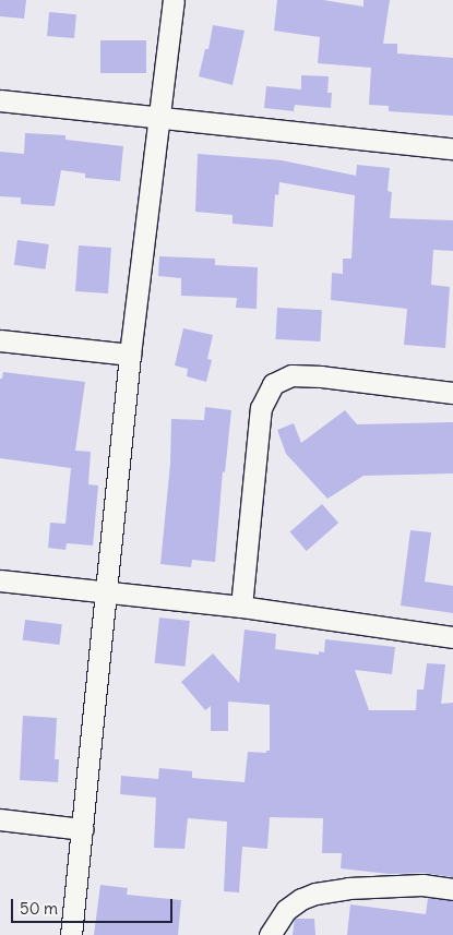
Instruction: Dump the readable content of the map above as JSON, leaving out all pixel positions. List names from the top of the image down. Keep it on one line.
{"scale_bar":"50 m"}
